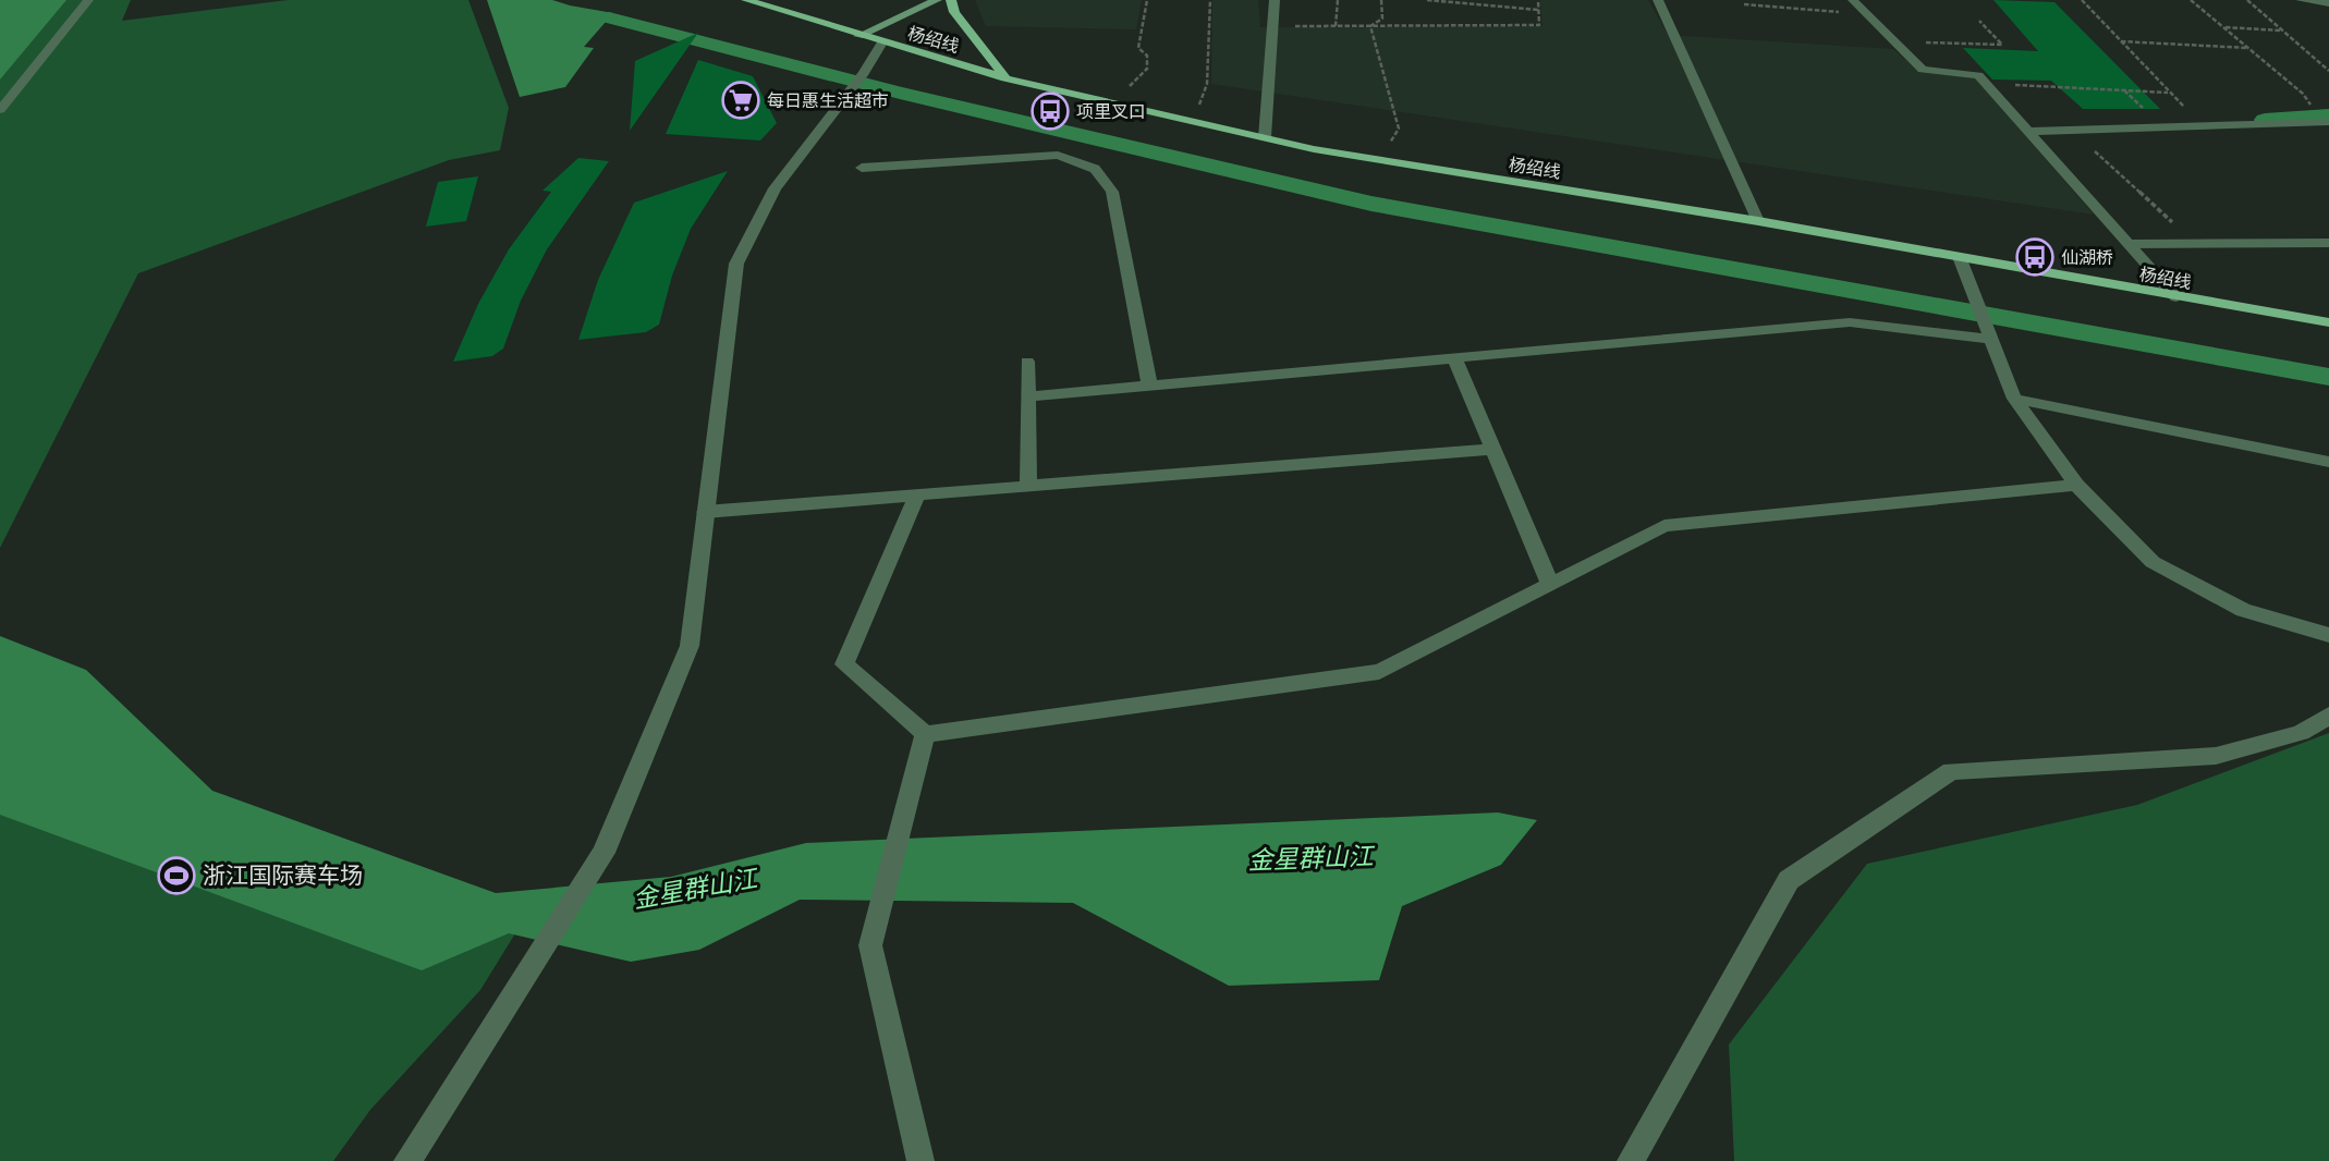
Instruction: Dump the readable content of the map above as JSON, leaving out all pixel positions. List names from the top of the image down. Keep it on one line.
{"streets":{"main road":["杨绍线"]},"water":["金星群山江"],"places":{"supermarket":["每日惠生活超市"],"bus stop":["项里叉口","仙湖桥"],"sports":["浙江国际赛车场"]}}
